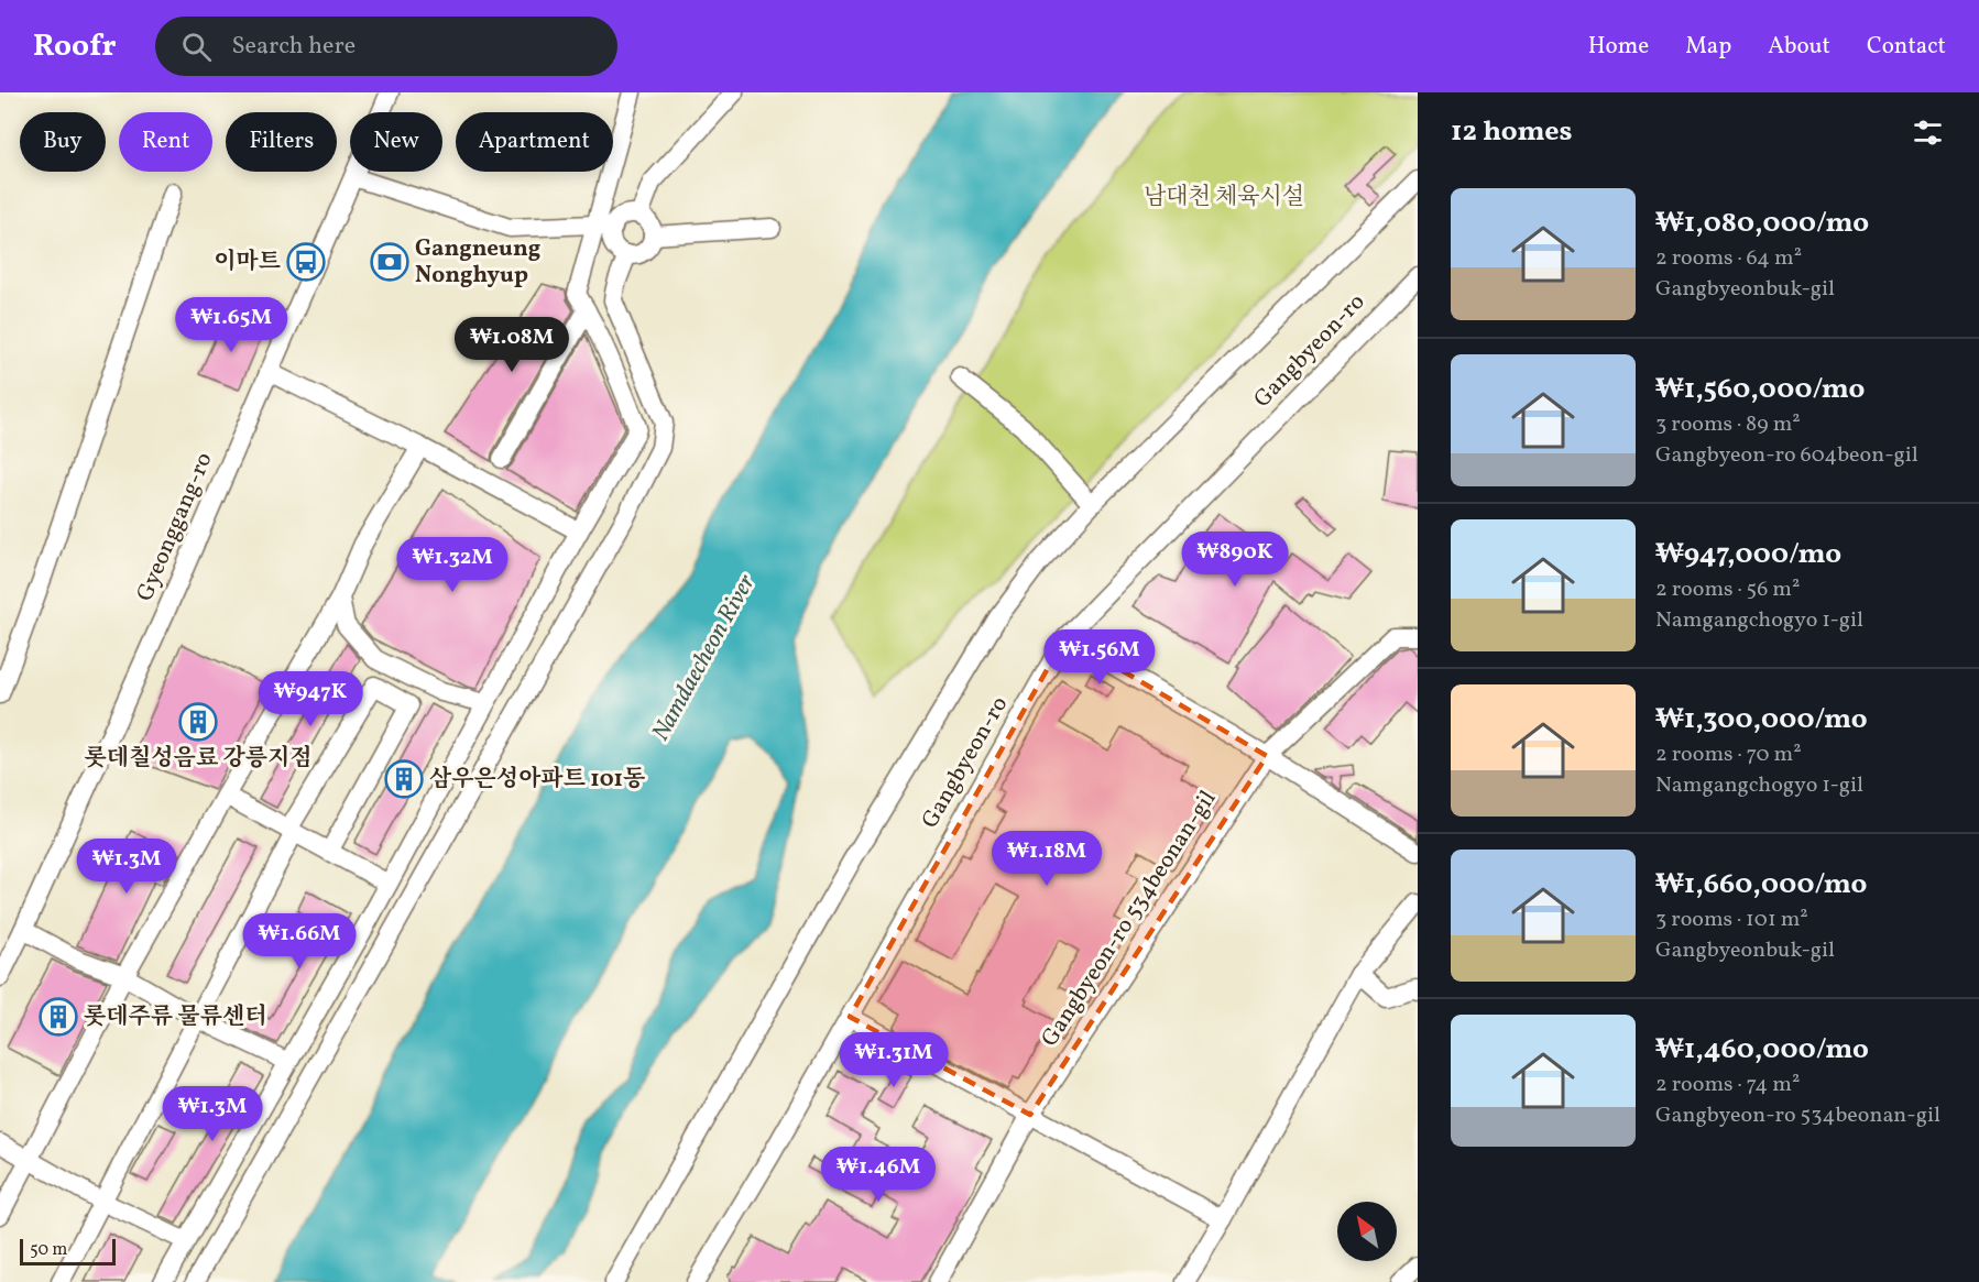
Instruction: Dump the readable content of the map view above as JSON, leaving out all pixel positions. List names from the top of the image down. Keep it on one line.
{"streets":{"street":["Gangbyeon-ro","Gyeonggang-ro","Gangbyeon-ro 534beonan-gil"]},"water":["Namdaecheon River"],"parks":["남대천 체육시설"],"places":{"bus stop":["이마트"],"bank":["Gangneung Nonghyup"],"building":["롯데칠성음료 강릉지점","삼우은성아파트 101동","롯데주류 물류센터"]},"scale_bar":"50 m","north":"top left","page":{"header":"Roofr","search":"Search here","nav":["Home","Map","About","Contact"],"heading":"12 homes","chip":["Buy","Rent","Filters","New","Apartment"],"list":[{"name":"₩1,080,000/mo","note":"2 rooms · 64 m² · Gangbyeonbuk-gil"},{"name":"₩1,560,000/mo","note":"3 rooms · 89 m² · Gangbyeon-ro 604beon-gil"},{"name":"₩947,000/mo","note":"2 rooms · 56 m² · Namgangchogyo 1-gil"},{"name":"₩1,300,000/mo","note":"2 rooms · 70 m² · Namgangchogyo 1-gil"},{"name":"₩1,660,000/mo","note":"3 rooms · 101 m² · Gangbyeonbuk-gil"},{"name":"₩1,460,000/mo","note":"2 rooms · 74 m² · Gangbyeon-ro 534beonan-gil"}],"price":["₩1.65M","₩1.08M","₩890K","₩1.32M","₩1.56M","₩947K","₩1.18M","₩1.3M","₩1.66M","₩1.31M","₩1.3M","₩1.46M"],"scale":"50 m"}}
